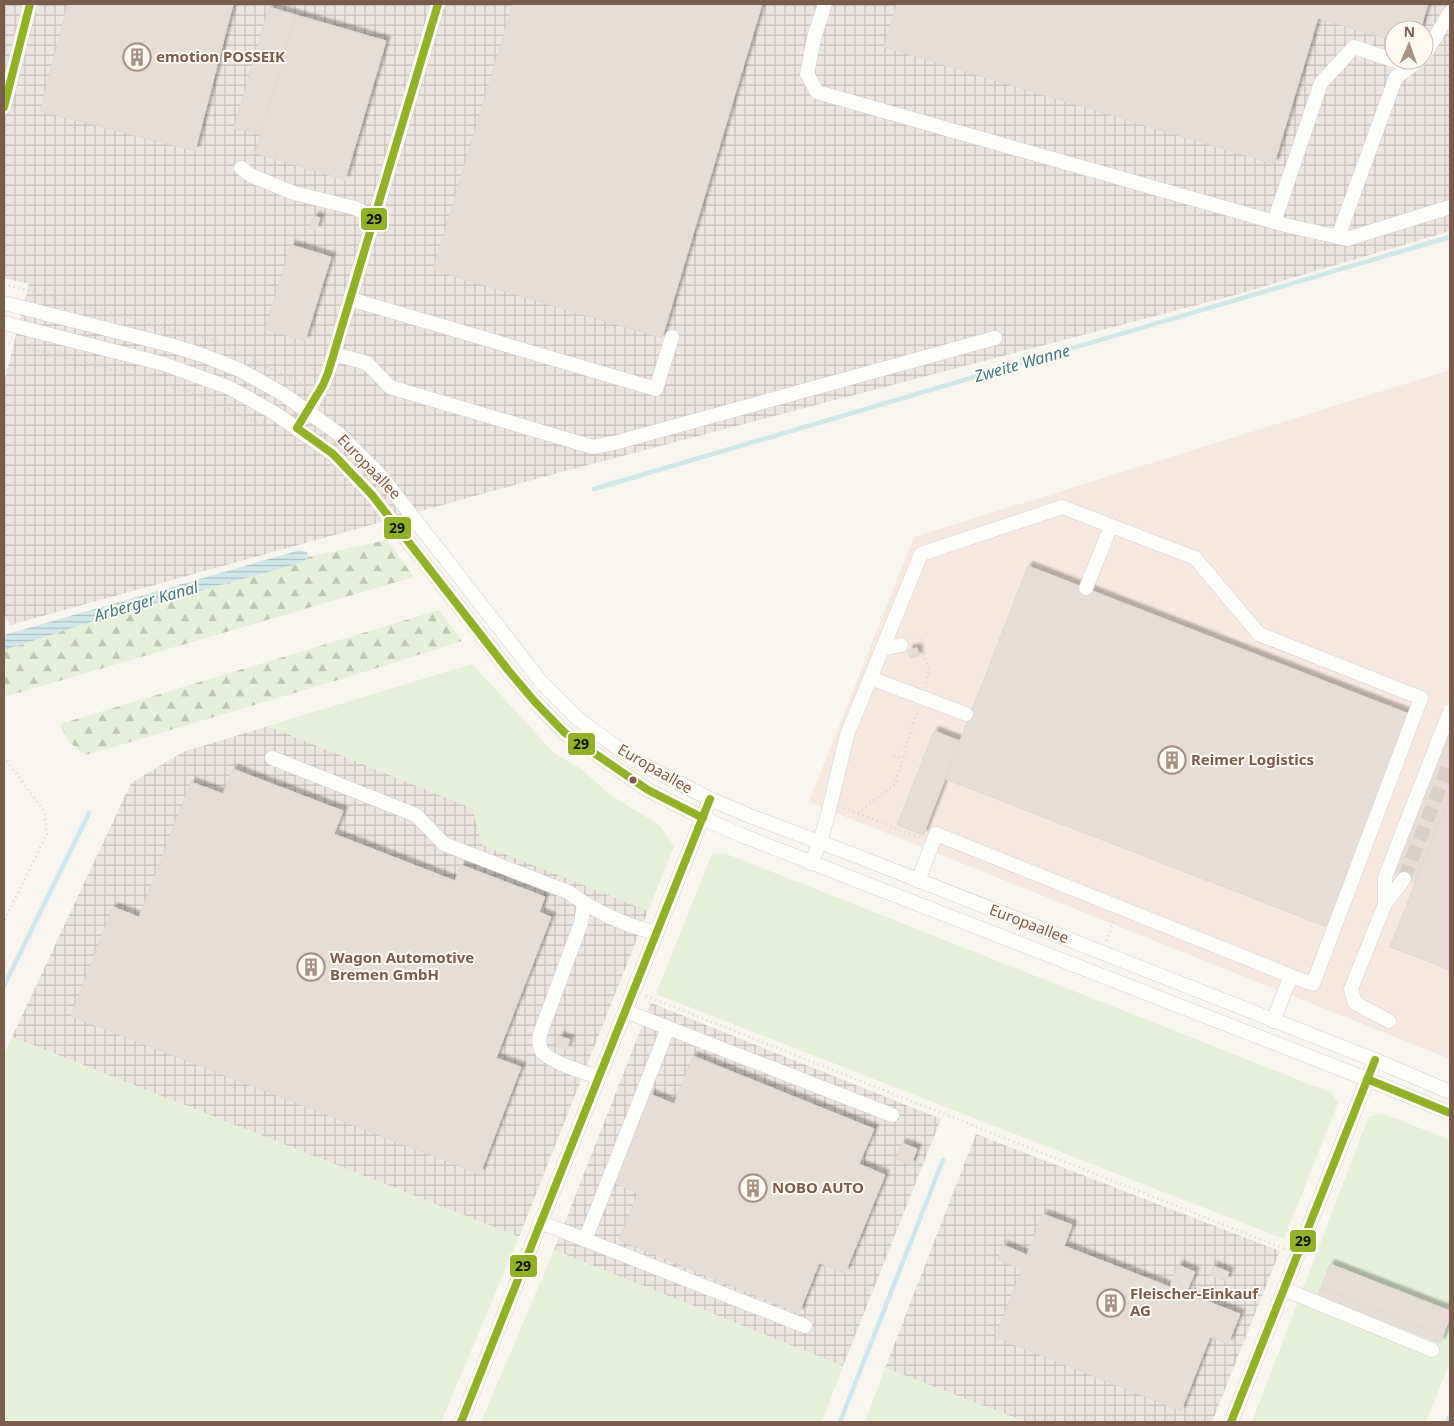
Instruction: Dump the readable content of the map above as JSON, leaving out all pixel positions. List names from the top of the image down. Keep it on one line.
{"streets":{"street":["Europaallee"]},"water":["Zweite Wanne","Arberger Kanal"],"places":{"building":["emotion POSSEIK","Reimer Logistics","Wagon Automotive Bremen GmbH","NOBO AUTO","Fleischer-Einkauf AG"]},"lines":["transit line 29"],"north":"top"}
